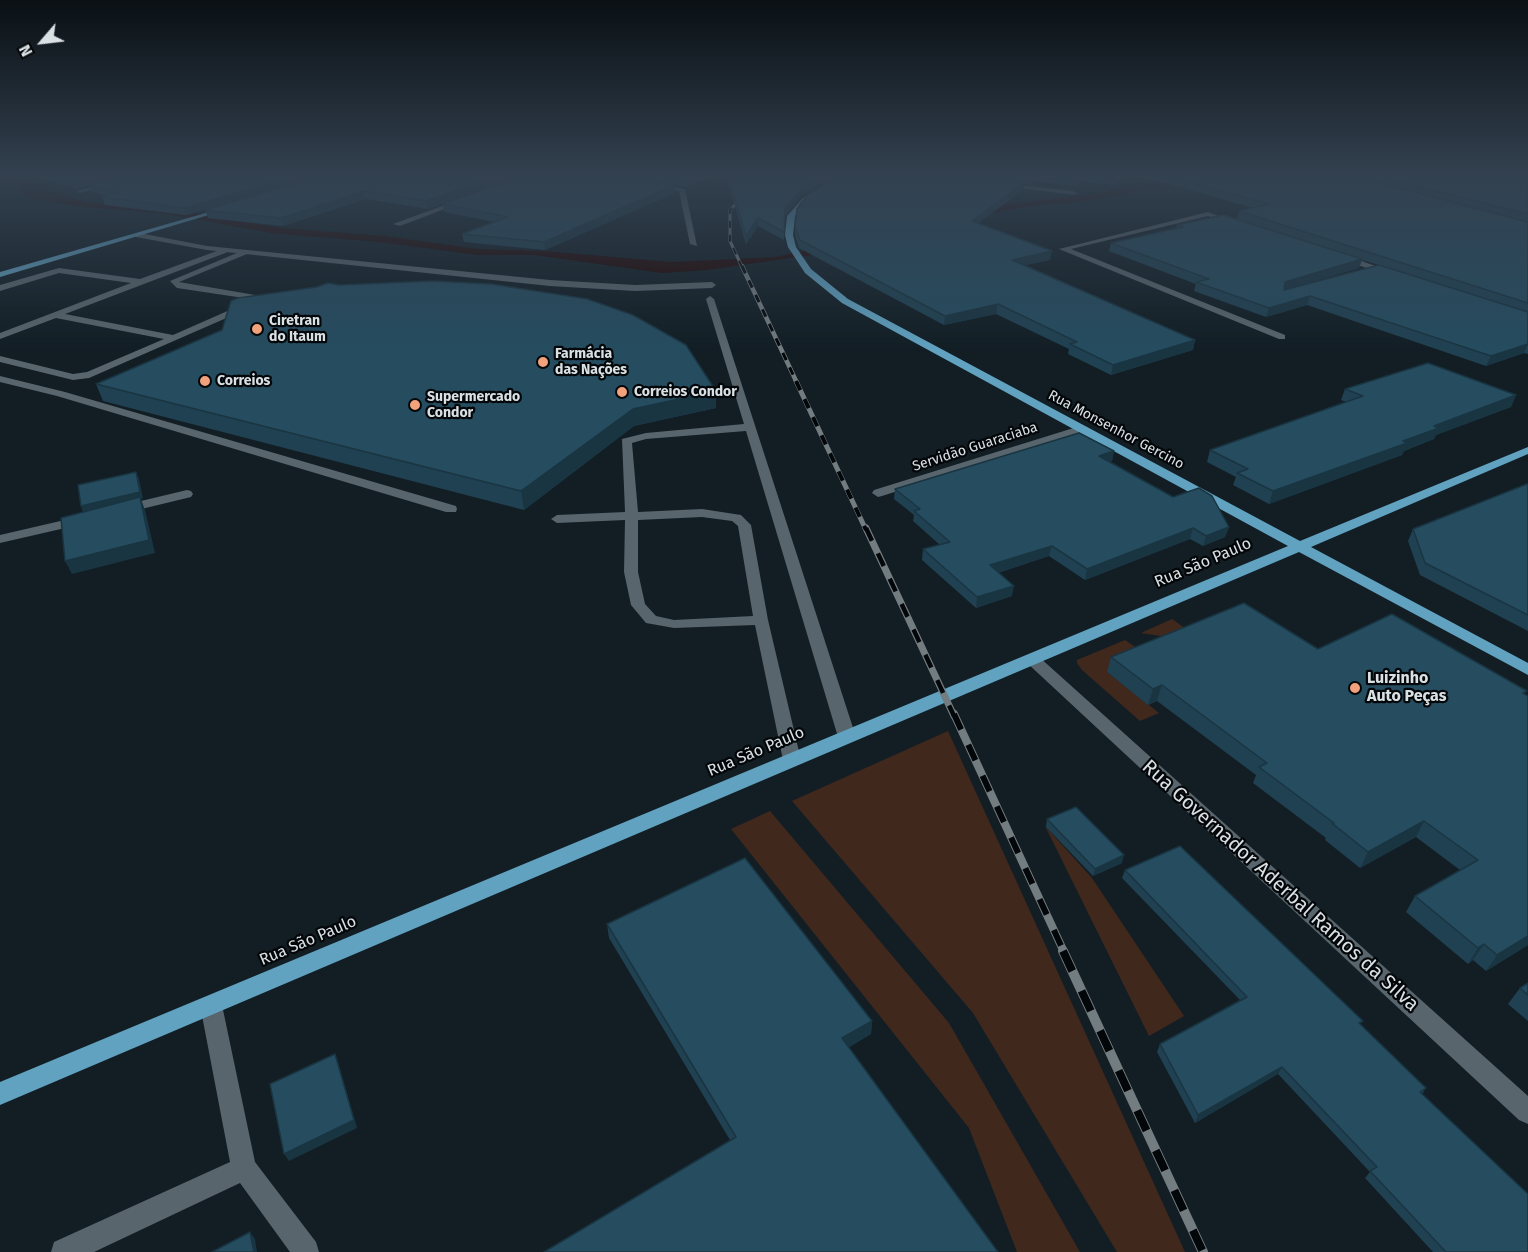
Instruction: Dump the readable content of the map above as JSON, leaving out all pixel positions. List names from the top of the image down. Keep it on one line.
{"streets":{"main road":["Rua Monsenhor Gercino","Rua São Paulo"],"street":["Servidão Guaraciaba","Rua Governador Aderbal Ramos da Silva"]},"crossings":[["Rua Monsenhor Gercino","Servidão Guaraciaba"],["Rua Monsenhor Gercino","Rua São Paulo"],["Rua São Paulo","Rua Governador Aderbal Ramos da Silva"]],"places":["Ciretran do Itaum","Farmácia das Nações","Correios","Correios Condor","Supermercado Condor","Luizinho Auto Peças"],"north":"bottom left"}
